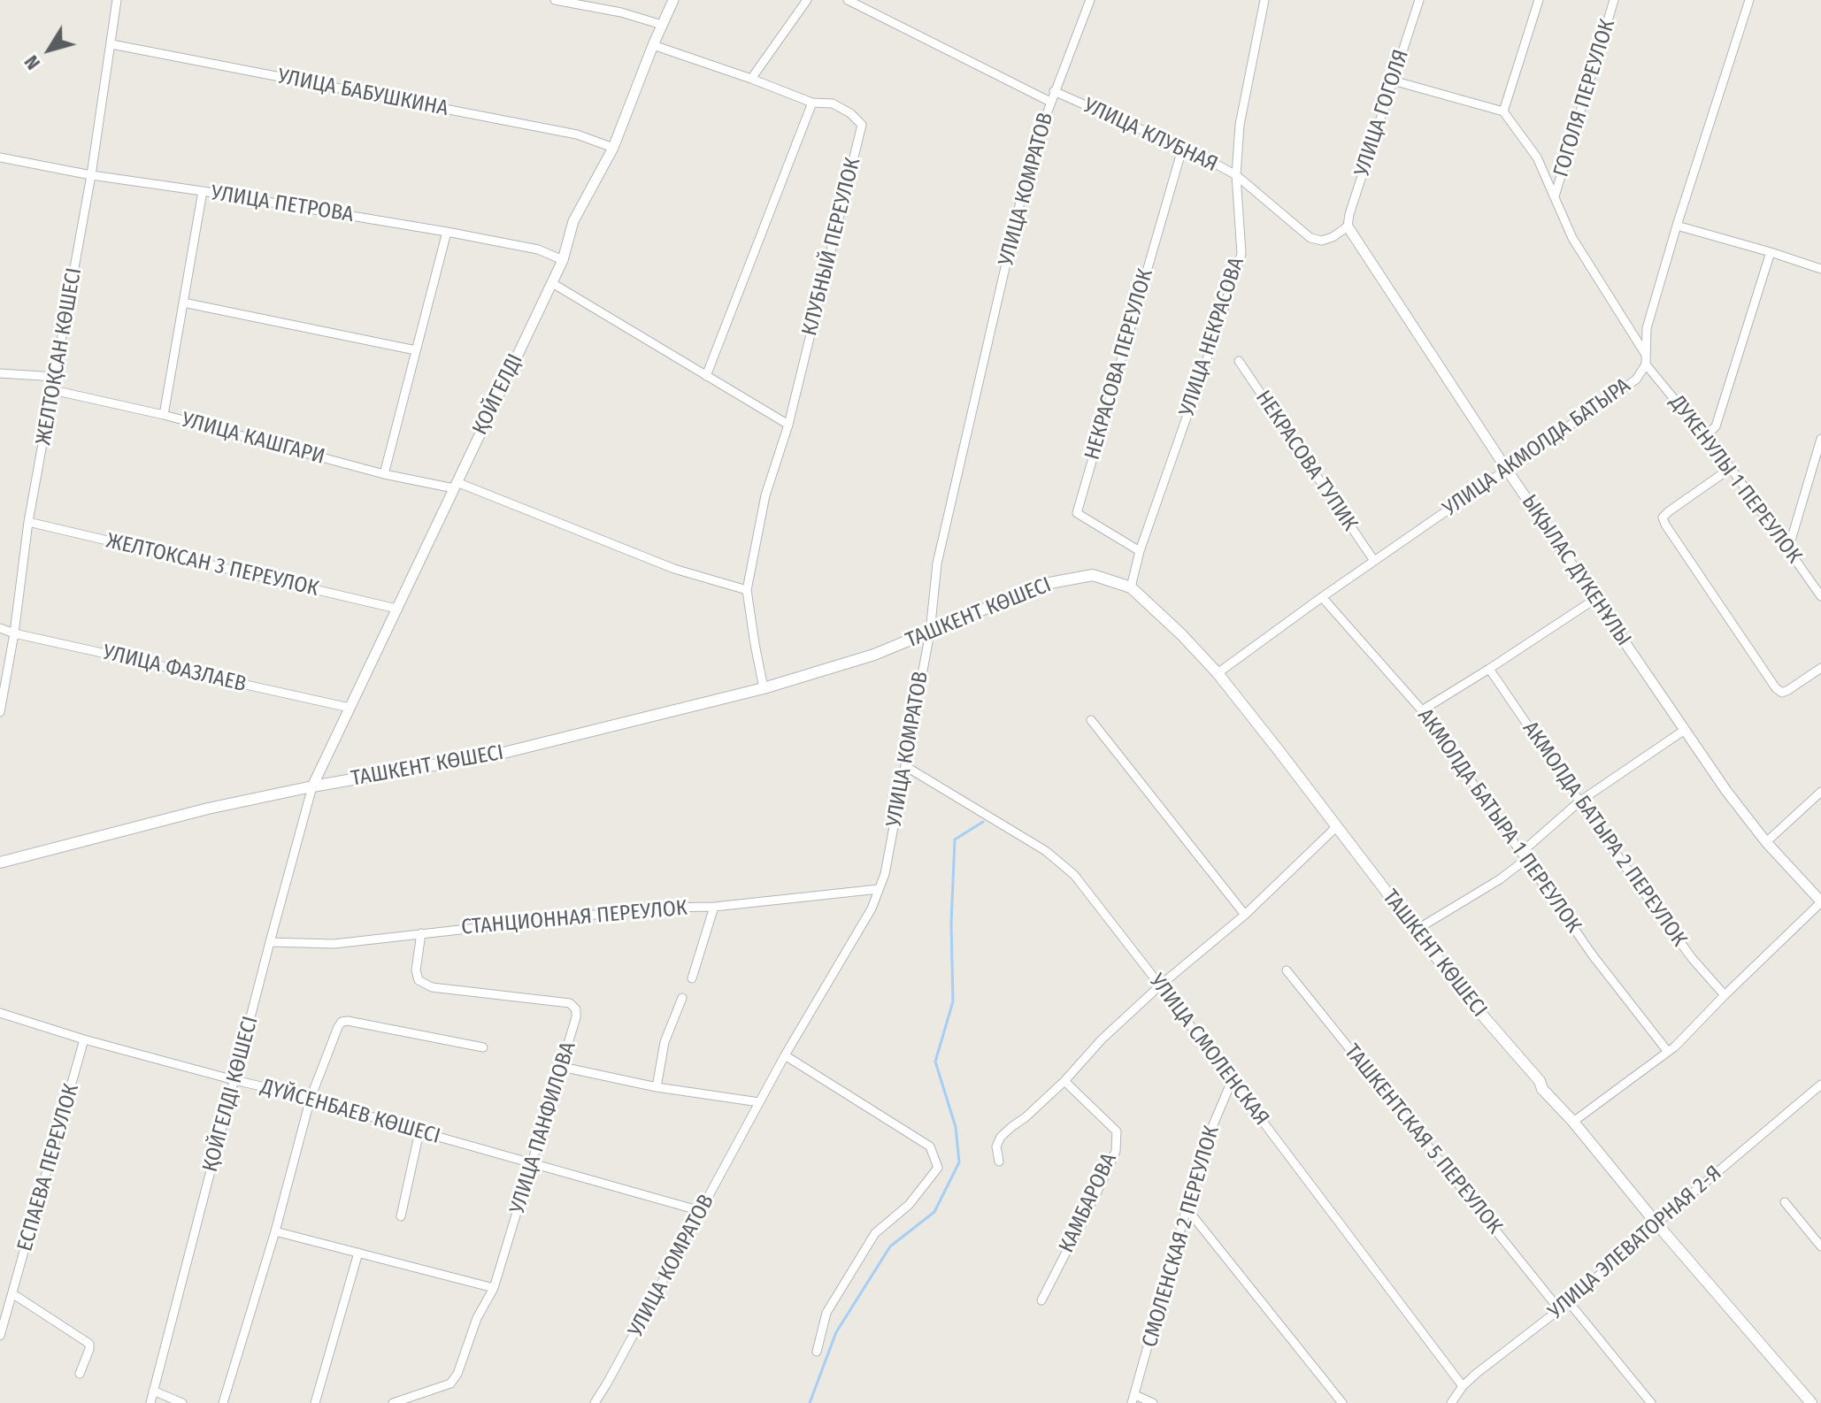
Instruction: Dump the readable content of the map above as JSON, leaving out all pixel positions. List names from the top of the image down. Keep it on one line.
{"streets":{"main road":["ТАШКЕНТ КӨШЕСІ"],"street":["УЛИЦА БАБУШКИНА","ГОГОЛЯ ПЕРЕУЛОК","УЛИЦА ГОГОЛЯ","УЛИЦА КЛУБНАЯ","УЛИЦА КОМРАТОВ","УЛИЦА ПЕТРОВА","КЛУБНЫЙ ПЕРЕУЛОК","УЛИЦА НЕКРАСОВА","ЖЕЛТОҚСАН КӨШЕСІ","НЕКРАСОВА ПЕРЕУЛОК","ҚОЙГЕЛДІ","УЛИЦА КАШГАРИ","УЛИЦА АКМОЛДА БАТЫРА","НЕКРАСОВА ТУПИК","ДУКЕНУЛЫ 1 ПЕРЕУЛОК","ЖЕЛТОКСАН 3 ПЕРЕУЛОК","ЫҚЫЛАС ДҮКЕНҰЛЫ","УЛИЦА ФАЗЛАЕВ","АКМОЛДА БАТЫРА 1 ПЕРЕУЛОК","АКМОЛДА БАТЫРА 2 ПЕРЕУЛОК","СТАНЦИОННАЯ ПЕРЕУЛОК","УЛИЦА СМОЛЕНСКАЯ","ҚОЙГЕЛДІ КӨШЕСІ","ДҮЙСЕНБАЕВ КӨШЕСІ","УЛИЦА ПАНФИЛОВА","ТАШКЕНТСКАЯ 5 ПЕРЕУЛОК","ЕСПАЕВА ПЕРЕУЛОК","КАМБАРОВА","СМОЛЕНСКАЯ 2 ПЕРЕУЛОК","УЛИЦА ЭЛЕВАТОРНАЯ 2-Я"]},"crossings":[["УЛИЦА БАБУШКИНА","ЖЕЛТОҚСАН КӨШЕСІ"],["УЛИЦА БАБУШКИНА","ҚОЙГЕЛДІ"],["ГОГОЛЯ ПЕРЕУЛОК","УЛИЦА АКМОЛДА БАТЫРА"],["ГОГОЛЯ ПЕРЕУЛОК","ДУКЕНУЛЫ 1 ПЕРЕУЛОК"],["УЛИЦА ГОГОЛЯ","УЛИЦА КЛУБНАЯ"],["УЛИЦА ГОГОЛЯ","ЫҚЫЛАС ДҮКЕНҰЛЫ"],["УЛИЦА КЛУБНАЯ","УЛИЦА КОМРАТОВ"],["УЛИЦА КЛУБНАЯ","УЛИЦА НЕКРАСОВА"],["УЛИЦА КЛУБНАЯ","НЕКРАСОВА ПЕРЕУЛОК"],["УЛИЦА КЛУБНАЯ","ЫҚЫЛАС ДҮКЕНҰЛЫ"],["УЛИЦА КОМРАТОВ","ТАШКЕНТ КӨШЕСІ"],["УЛИЦА КОМРАТОВ","СТАНЦИОННАЯ ПЕРЕУЛОК"],["УЛИЦА КОМРАТОВ","УЛИЦА СМОЛЕНСКАЯ"],["УЛИЦА КОМРАТОВ","ДҮЙСЕНБАЕВ КӨШЕСІ"],["УЛИЦА ПЕТРОВА","ЖЕЛТОҚСАН КӨШЕСІ"],["УЛИЦА ПЕТРОВА","ҚОЙГЕЛДІ"],["КЛУБНЫЙ ПЕРЕУЛОК","ҚОЙГЕЛДІ"],["КЛУБНЫЙ ПЕРЕУЛОК","УЛИЦА КАШГАРИ"],["КЛУБНЫЙ ПЕРЕУЛОК","ТАШКЕНТ КӨШЕСІ"],["УЛИЦА НЕКРАСОВА","НЕКРАСОВА ПЕРЕУЛОК"],["УЛИЦА НЕКРАСОВА","ТАШКЕНТ КӨШЕСІ"],["ЖЕЛТОҚСАН КӨШЕСІ","УЛИЦА КАШГАРИ"],["ЖЕЛТОҚСАН КӨШЕСІ","ЖЕЛТОКСАН 3 ПЕРЕУЛОК"],["ЖЕЛТОҚСАН КӨШЕСІ","УЛИЦА ФАЗЛАЕВ"],["ҚОЙГЕЛДІ","УЛИЦА КАШГАРИ"],["ҚОЙГЕЛДІ","ЖЕЛТОКСАН 3 ПЕРЕУЛОК"],["ҚОЙГЕЛДІ","ТАШКЕНТ КӨШЕСІ"],["ҚОЙГЕЛДІ","УЛИЦА ФАЗЛАЕВ"],["ҚОЙГЕЛДІ","ҚОЙГЕЛДІ КӨШЕСІ"],["УЛИЦА АКМОЛДА БАТЫРА","НЕКРАСОВА ТУПИК"],["УЛИЦА АКМОЛДА БАТЫРА","ДУКЕНУЛЫ 1 ПЕРЕУЛОК"],["УЛИЦА АКМОЛДА БАТЫРА","ЫҚЫЛАС ДҮКЕНҰЛЫ"],["УЛИЦА АКМОЛДА БАТЫРА","ТАШКЕНТ КӨШЕСІ"],["УЛИЦА АКМОЛДА БАТЫРА","АКМОЛДА БАТЫРА 1 ПЕРЕУЛОК"],["ТАШКЕНТ КӨШЕСІ","ҚОЙГЕЛДІ КӨШЕСІ"],["ТАШКЕНТ КӨШЕСІ","УЛИЦА ЭЛЕВАТОРНАЯ 2-Я"],["СТАНЦИОННАЯ ПЕРЕУЛОК","ҚОЙГЕЛДІ КӨШЕСІ"],["СТАНЦИОННАЯ ПЕРЕУЛОК","УЛИЦА ПАНФИЛОВА"],["УЛИЦА СМОЛЕНСКАЯ","СМОЛЕНСКАЯ 2 ПЕРЕУЛОК"],["УЛИЦА СМОЛЕНСКАЯ","УЛИЦА ЭЛЕВАТОРНАЯ 2-Я"],["ҚОЙГЕЛДІ КӨШЕСІ","ДҮЙСЕНБАЕВ КӨШЕСІ"],["ДҮЙСЕНБАЕВ КӨШЕСІ","УЛИЦА ПАНФИЛОВА"],["ДҮЙСЕНБАЕВ КӨШЕСІ","ЕСПАЕВА ПЕРЕУЛОК"],["ТАШКЕНТСКАЯ 5 ПЕРЕУЛОК","УЛИЦА ЭЛЕВАТОРНАЯ 2-Я"]],"north":"bottom left"}
